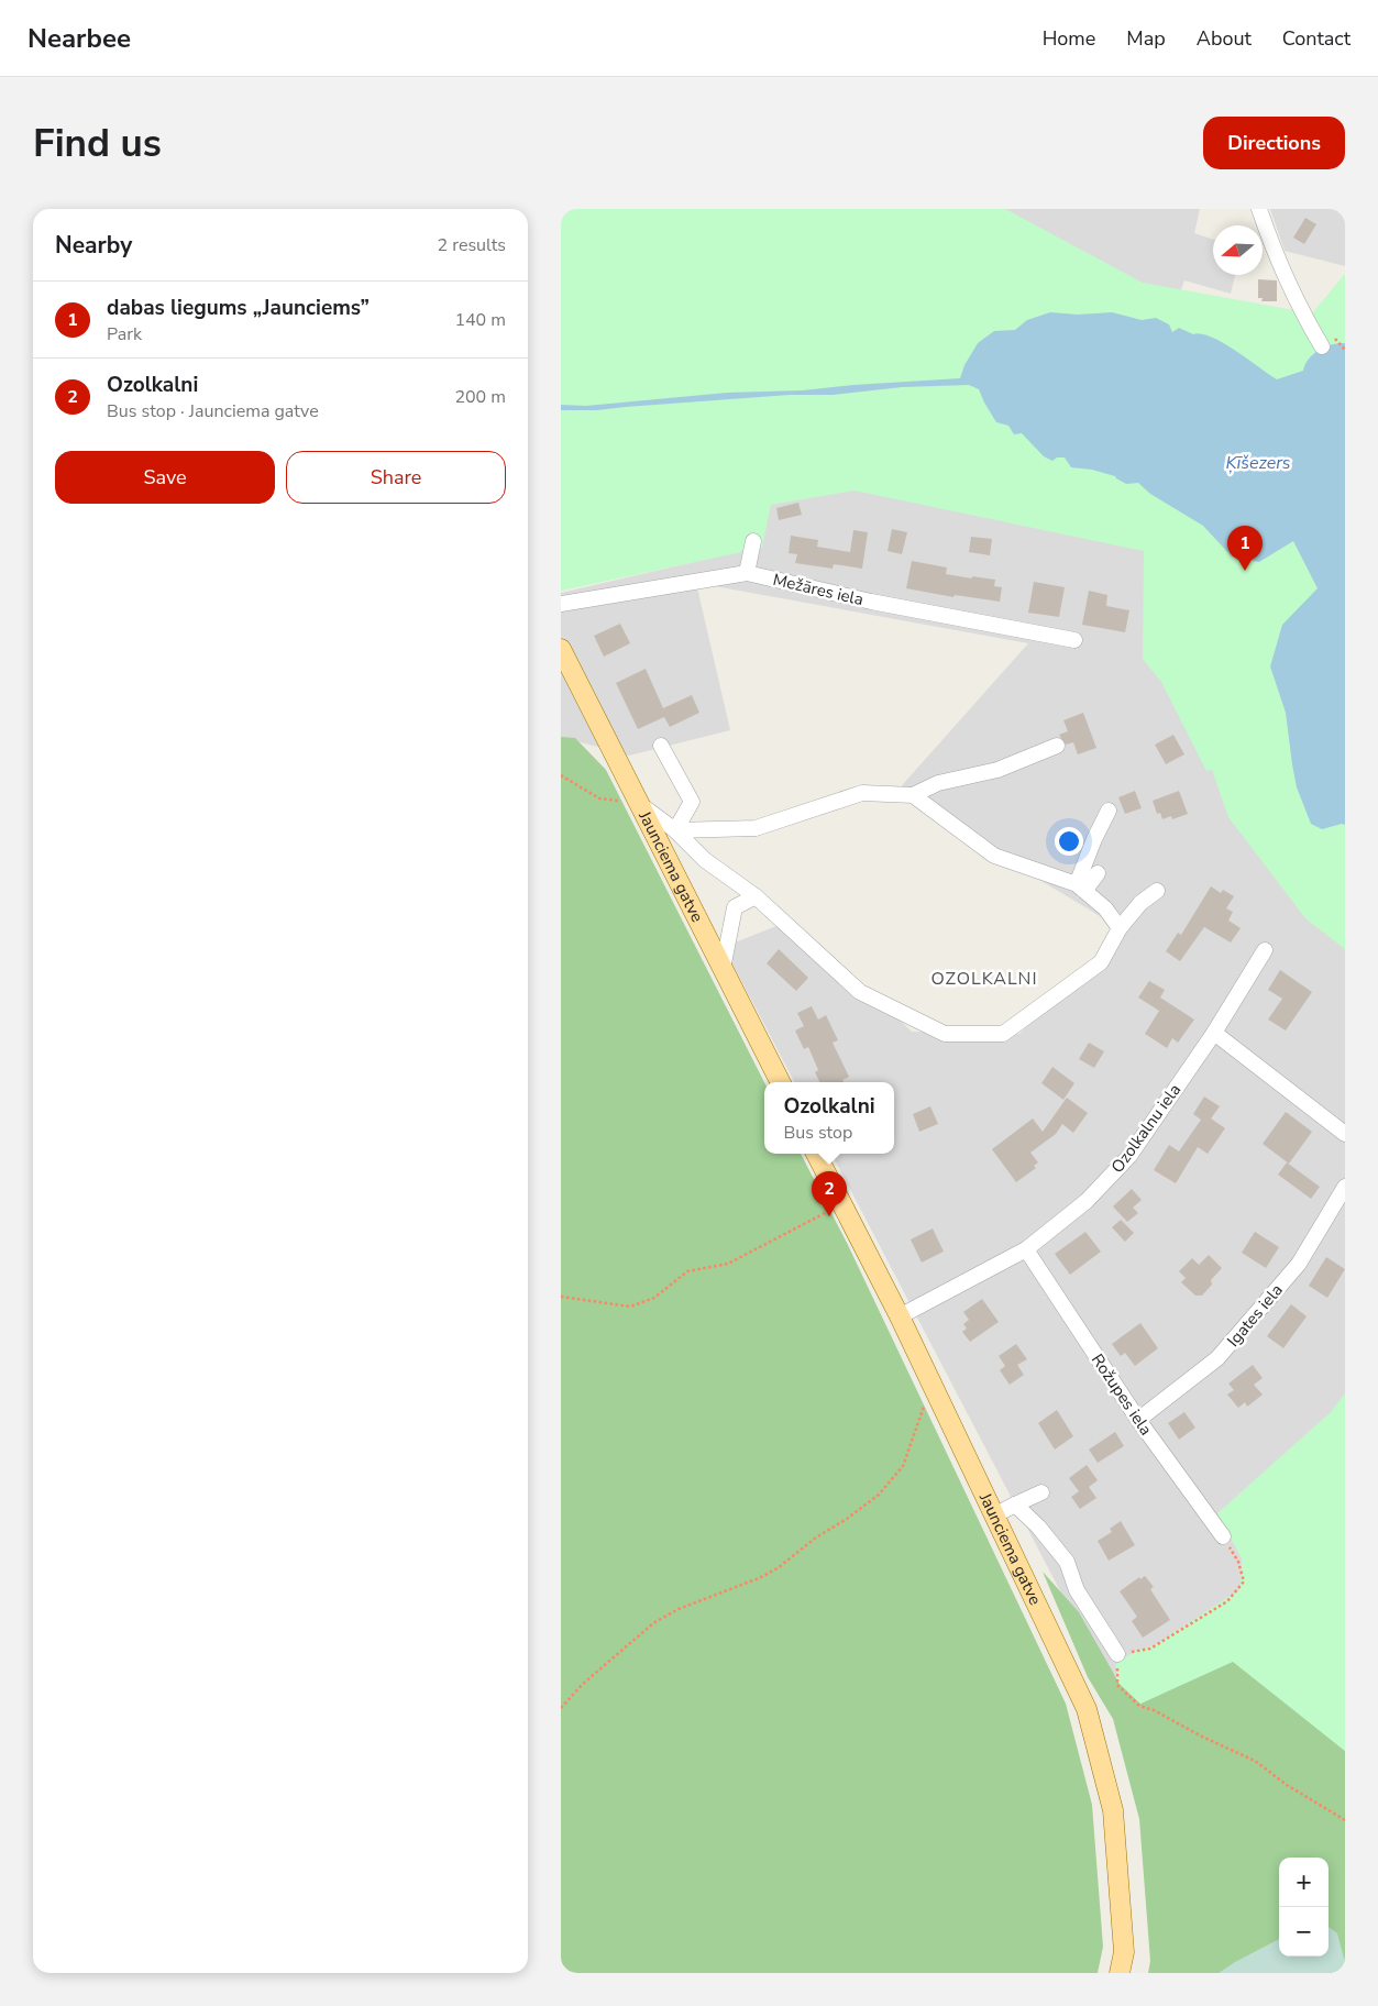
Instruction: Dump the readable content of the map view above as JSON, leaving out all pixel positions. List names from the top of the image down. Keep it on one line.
{"streets":{"main road":["Jaunciema gatve"],"street":["Mežāres iela","Ozolkalnu iela","Igates iela","Rožupes iela"]},"crossings":[["Jaunciema gatve","Ozolkalnu iela"],["Ozolkalnu iela","Rožupes iela"],["Igates iela","Rožupes iela"]],"districts":["OZOLKALNI"],"water":["Ķīšezers"],"north":"left","page":{"header":"Nearbee","nav":["Home","Map","About","Contact"],"buttons":["Directions",["Save","Share"]],"title":"Find us","heading":["Nearby","2 results"],"list":[{"mark":"1","name":"dabas liegums „Jaunciems”","note":"Park","value":"140 m"},{"mark":"2","name":"Ozolkalni","note":"Bus stop · Jaunciema gatve","value":"200 m"}],"pins":["1","2"],"popup":["Ozolkalni","Bus stop"],"map_buttons":["+","−"]}}
